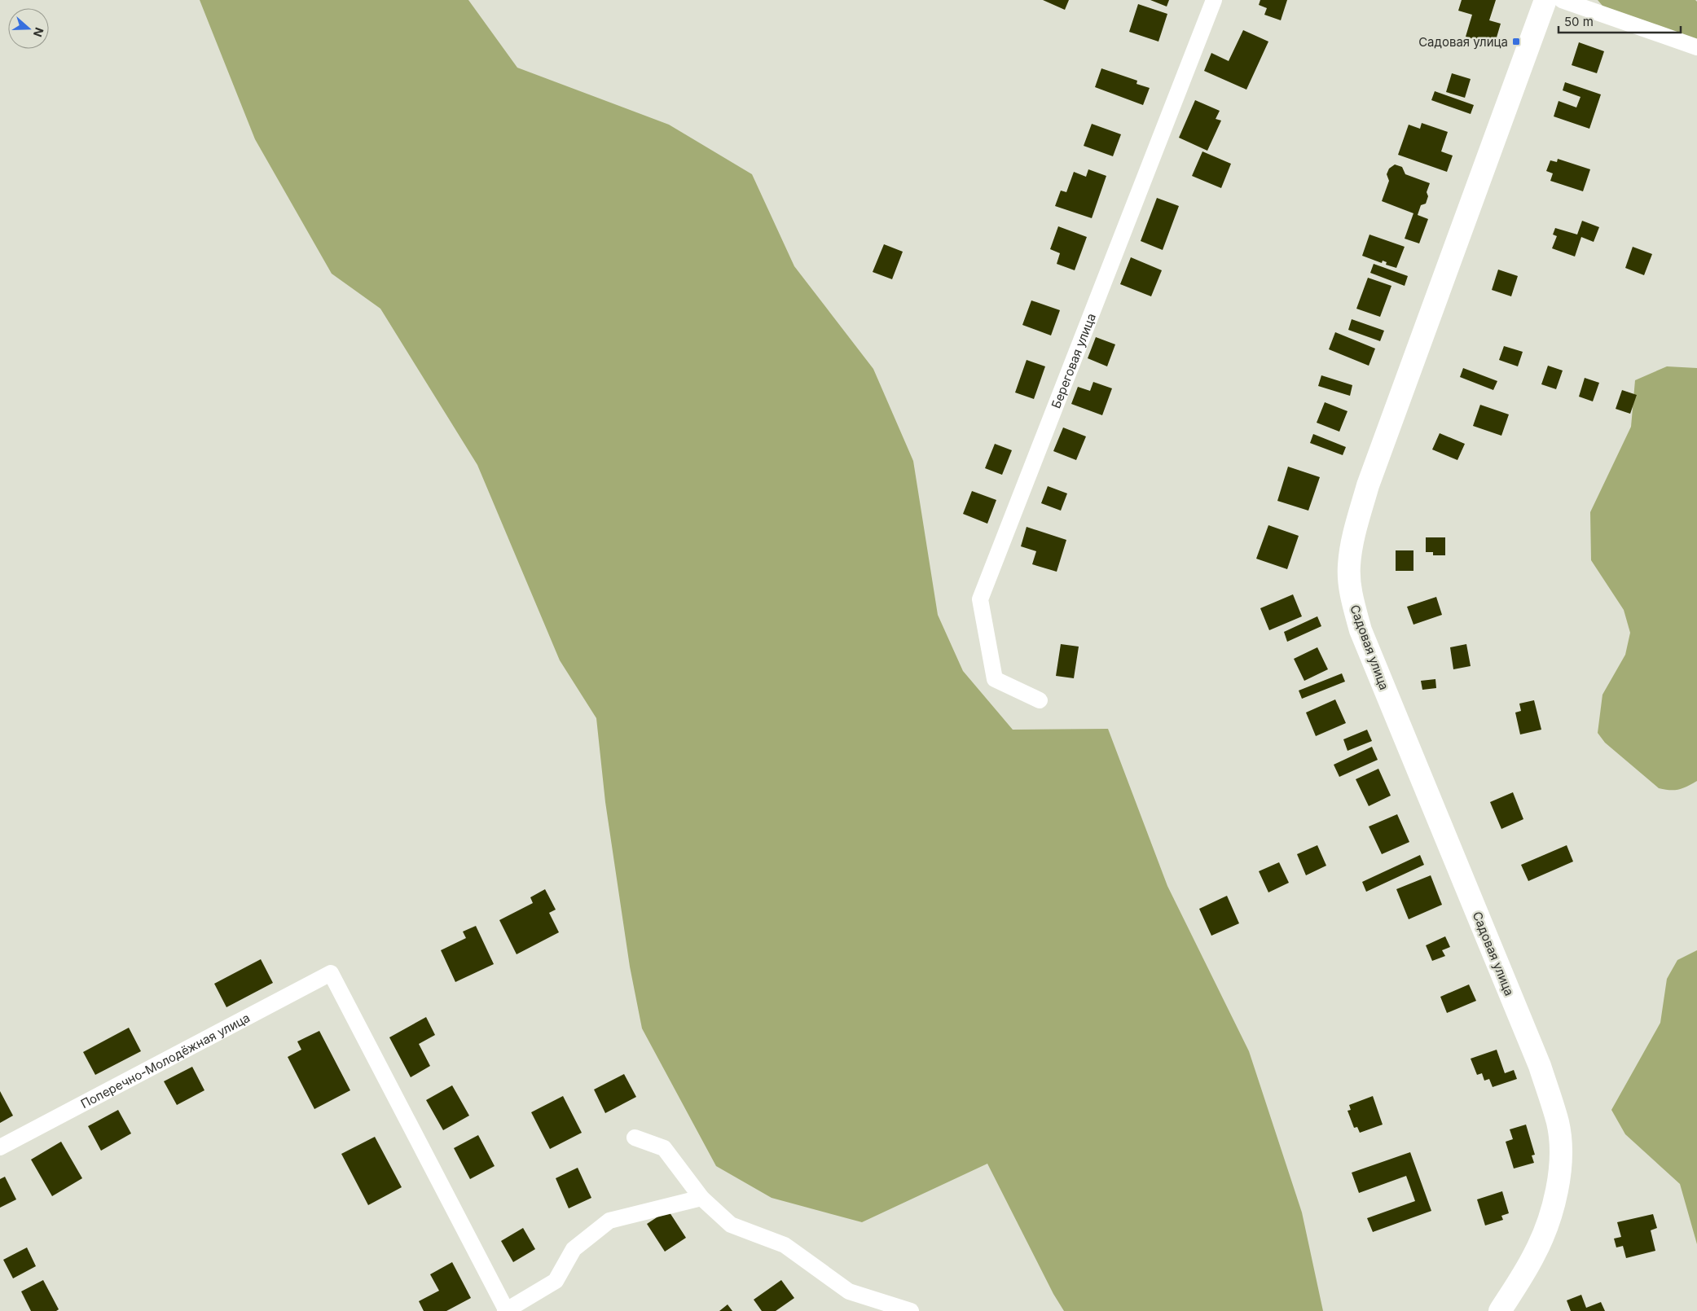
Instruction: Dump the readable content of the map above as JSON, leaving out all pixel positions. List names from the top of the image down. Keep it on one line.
{"streets":{"street":["Береговая улица","Садовая улица","Поперечно-Молодёжная улица"]},"places":{"transit":["Садовая улица"]},"scale_bar":"50 m","north":"right"}
